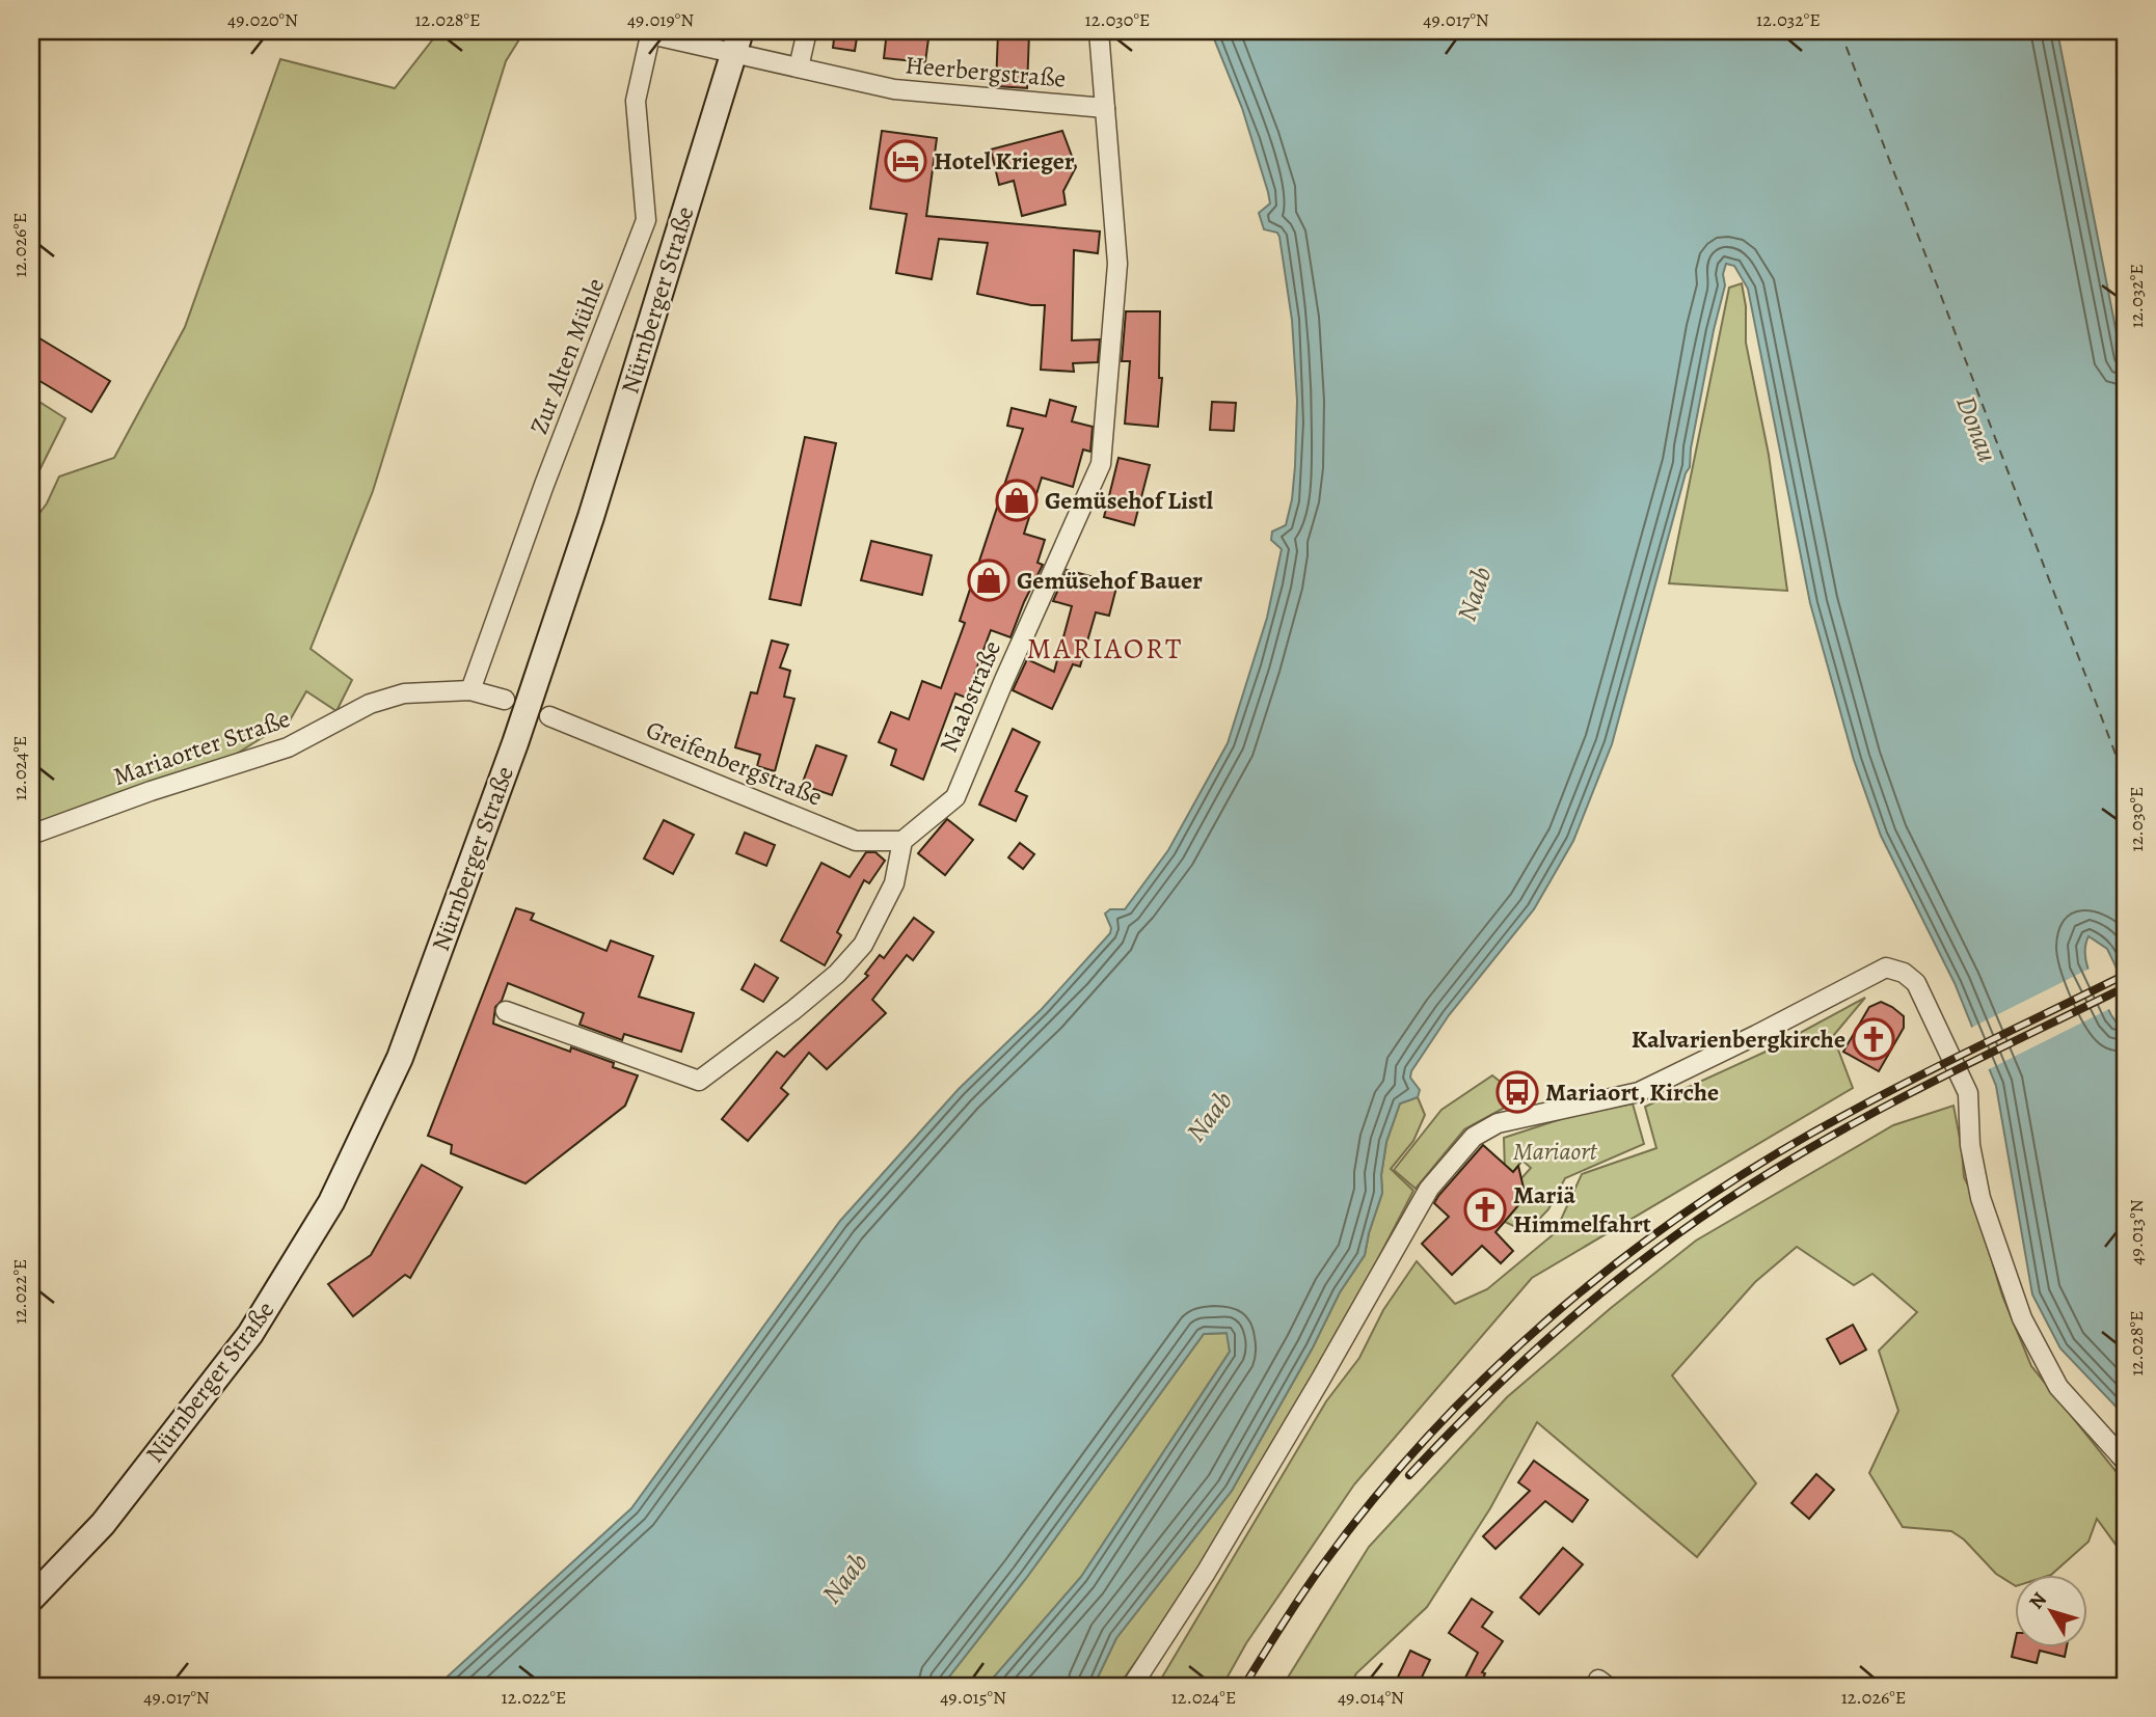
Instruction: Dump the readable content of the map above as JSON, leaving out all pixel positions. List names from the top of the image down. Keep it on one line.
{"streets":{"main road":["Nürnberger Straße"],"street":["Heerbergstraße","Zur Alten Mühle","Naabstraße","Mariaorter Straße","Greifenbergstraße"]},"crossings":[["Heerbergstraße","Nürnberger Straße"],["Heerbergstraße","Zur Alten Mühle"],["Heerbergstraße","Naabstraße"],["Zur Alten Mühle","Mariaorter Straße"],["Naabstraße","Greifenbergstraße"]],"districts":["MARIAORT"],"water":["Donau","Naab"],"parks":["Mariaort"],"places":{"hotel":["Hotel Krieger"],"shop":["Gemüsehof Listl","Gemüsehof Bauer"],"church":["Kalvarienbergkirche","Mariä Himmelfahrt"],"bus stop":["Mariaort, Kirche"]},"north":"top left","coordinates":["49.020°N","12.028°E","49.019°N","12.030°E","49.017°N","12.032°E","12.026°E","12.024°E","49.013°N","12.022°E","49.015°N","49.014°N"]}
